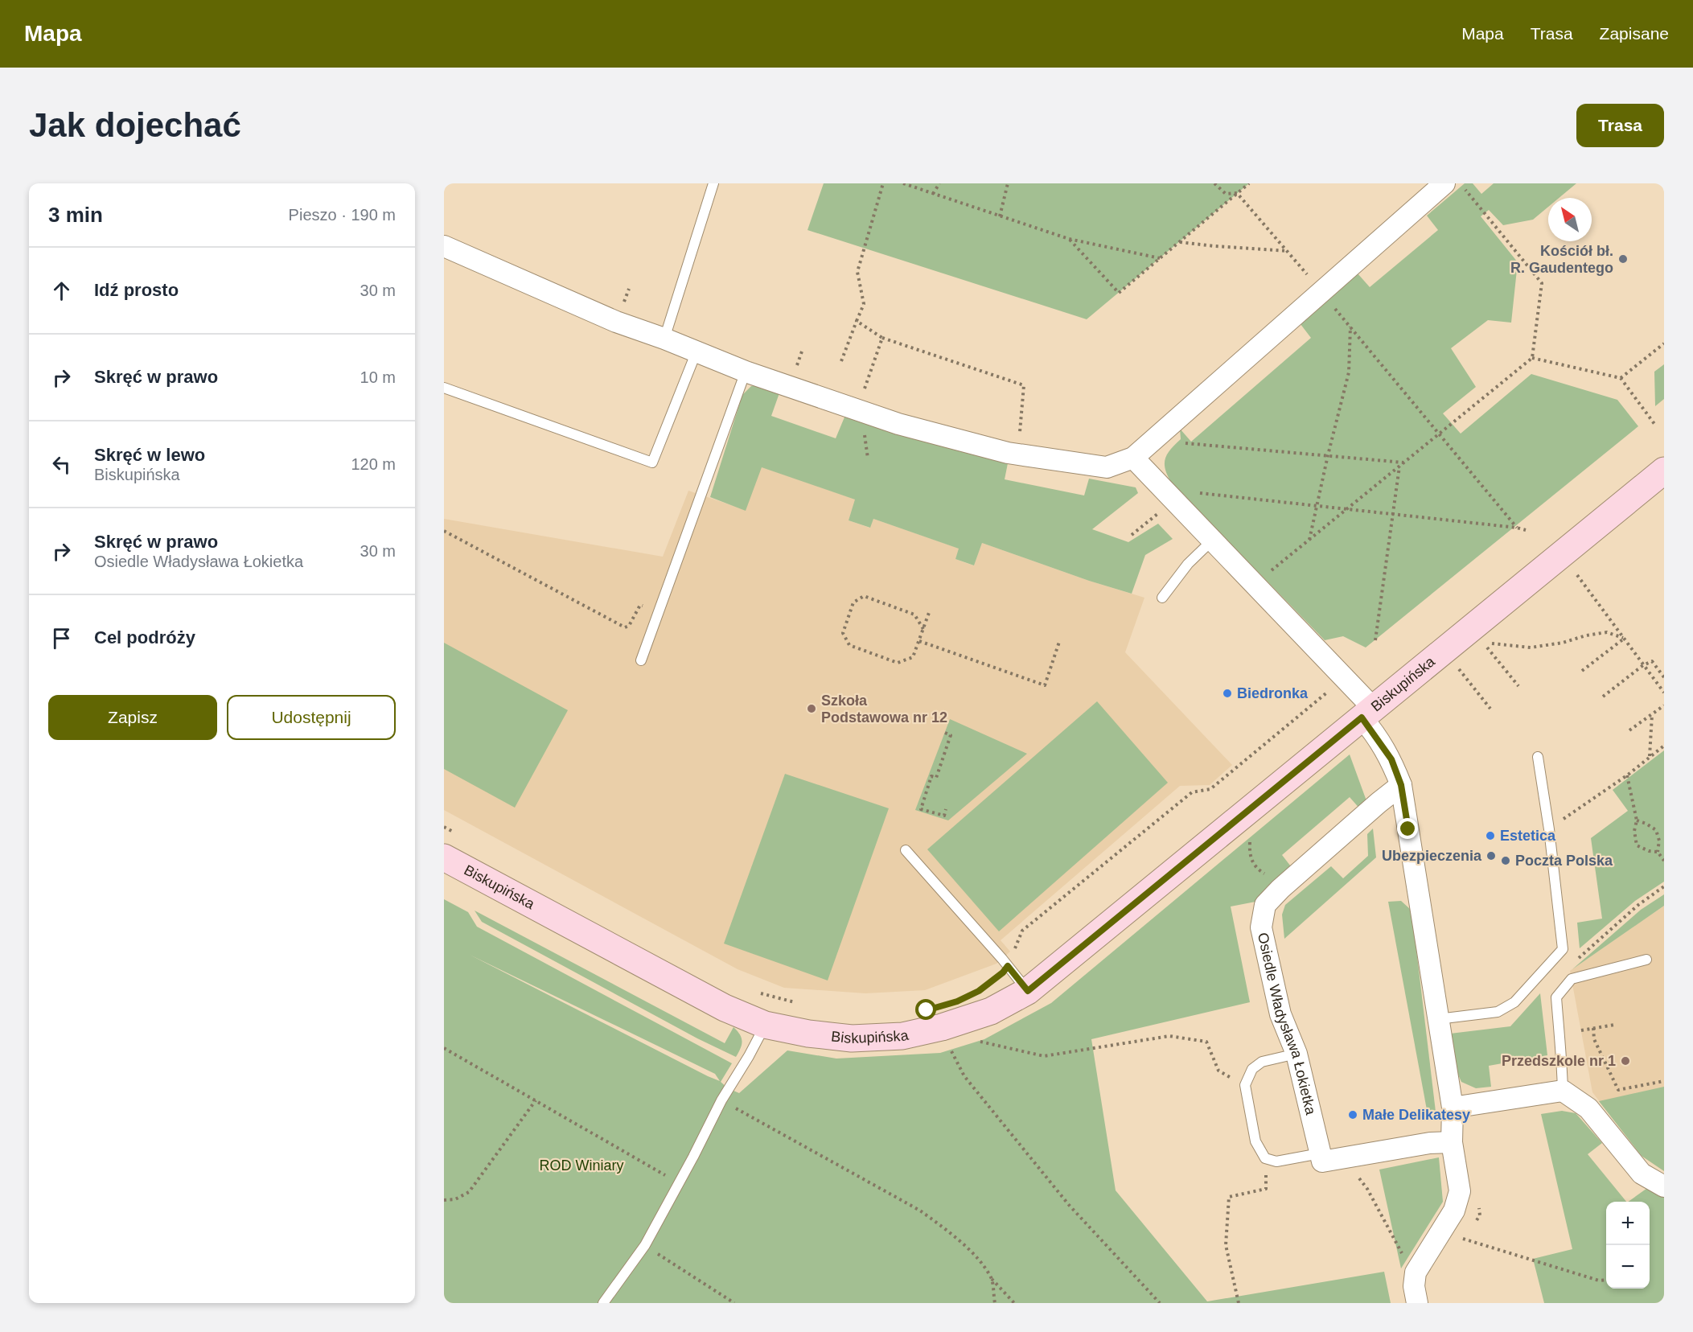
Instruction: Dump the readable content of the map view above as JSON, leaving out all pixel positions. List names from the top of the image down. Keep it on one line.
{"streets":{"street":["Biskupińska","Osiedle Władysława Łokietka"]},"parks":["ROD Winiary"],"places":["Kościół bł. R. Gaudentego","Biedronka","Szkoła Podstawowa nr 12","Estetica","Ubezpieczenia","Poczta Polska","Przedszkole nr 1","Małe Delikatesy"],"north":"top left","page":{"header":"Mapa","nav":["Mapa","Trasa","Zapisane"],"buttons":["Trasa",["Zapisz","Udostępnij"]],"title":"Jak dojechać","heading":["3 min","Pieszo · 190 m"],"list":[["Idź prosto","30 m"],["Skręć w prawo","10 m"],["Skręć w lewo","Biskupińska","120 m"],["Skręć w prawo","Osiedle Władysława Łokietka","30 m"],"Cel podróży"],"map_buttons":["+","−"]}}
